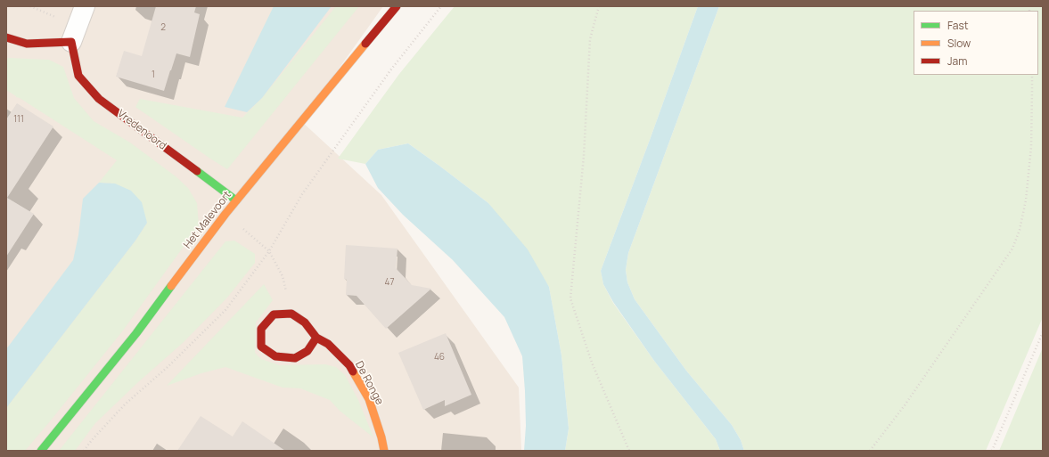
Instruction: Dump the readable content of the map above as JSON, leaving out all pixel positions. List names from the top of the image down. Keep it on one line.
{"streets":{"street":["Vredenoord","Het Malevoort","De Ronge"]},"crossings":[["Vredenoord","Het Malevoort"]],"house_numbers":["2","1","111","47","46"],"legend":["Fast","Slow","Jam"]}
